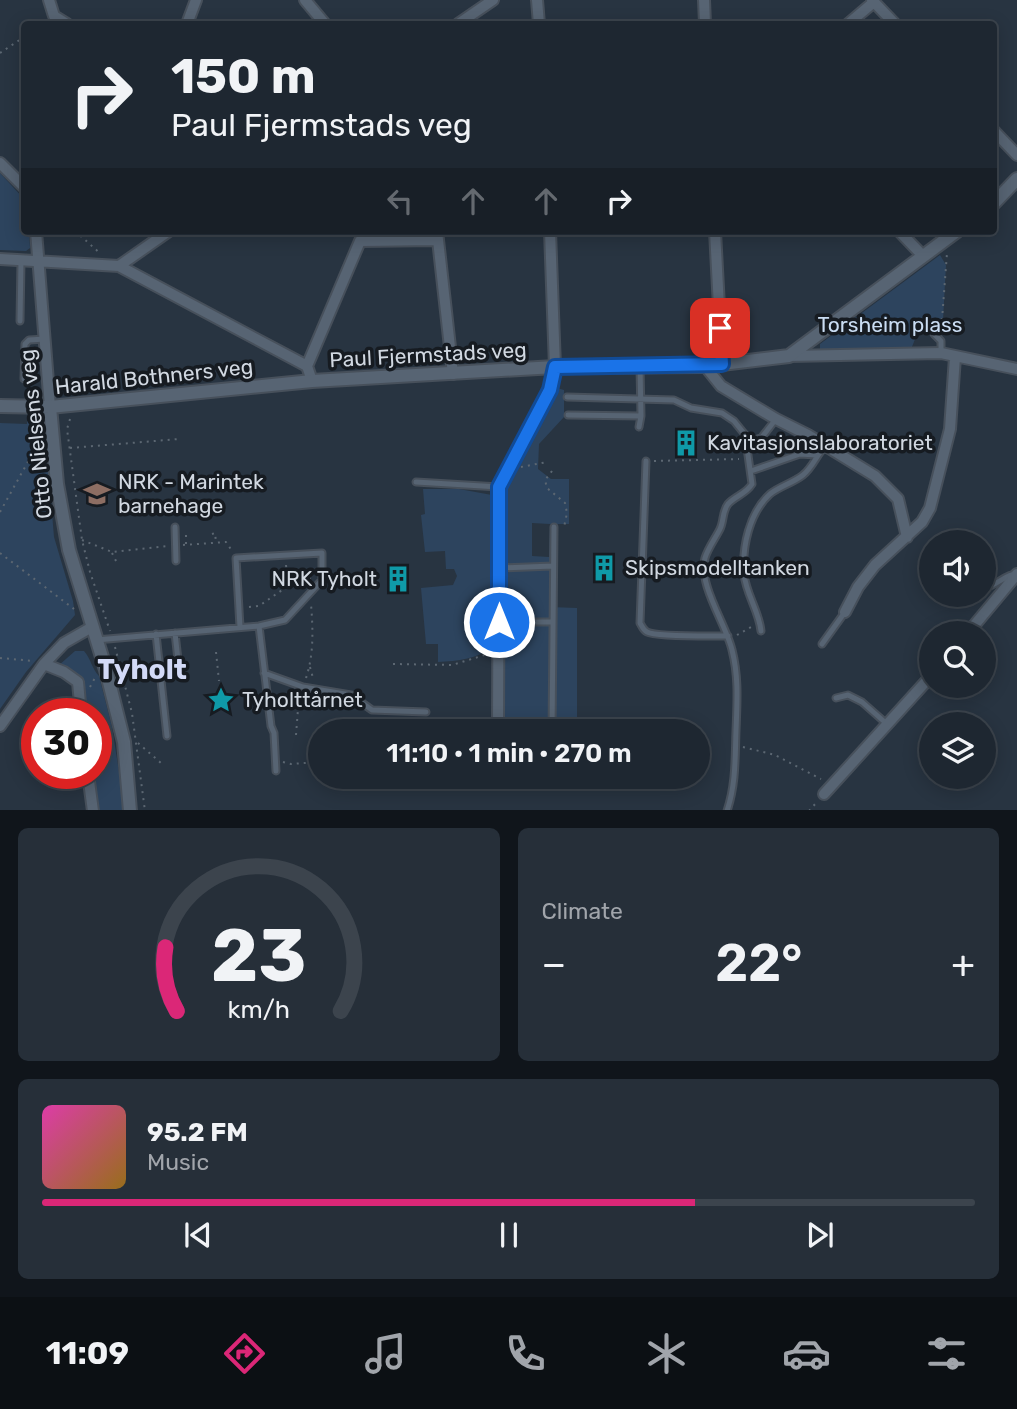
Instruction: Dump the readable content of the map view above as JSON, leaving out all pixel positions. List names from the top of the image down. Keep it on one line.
{"streets":{"street":["Paul Fjermstads veg","Harald Bothners veg","Otto Nielsens veg"]},"crossings":[["Paul Fjermstads veg","Harald Bothners veg"],["Paul Fjermstads veg","Otto Nielsens veg"],["Harald Bothners veg","Otto Nielsens veg"]],"districts":["Tyholt"],"parks":["Torsheim plass"],"places":{"building":["Kavitasjonslaboratoriet","Skipsmodelltanken","NRK Tyholt"],"school or university":["NRK - Marintek barnehage"],"place":["Tyholttårnet"]},"page":{"turn":["150 m","Paul Fjermstads veg"],"limit":"30","trip":"11:10 · 1 min · 270 m","tile":"Climate","heat":["−","22°","+"],"song":["95.2 FM","Music"],"tabs":"11:09","gauge":["23","km/h"]}}
